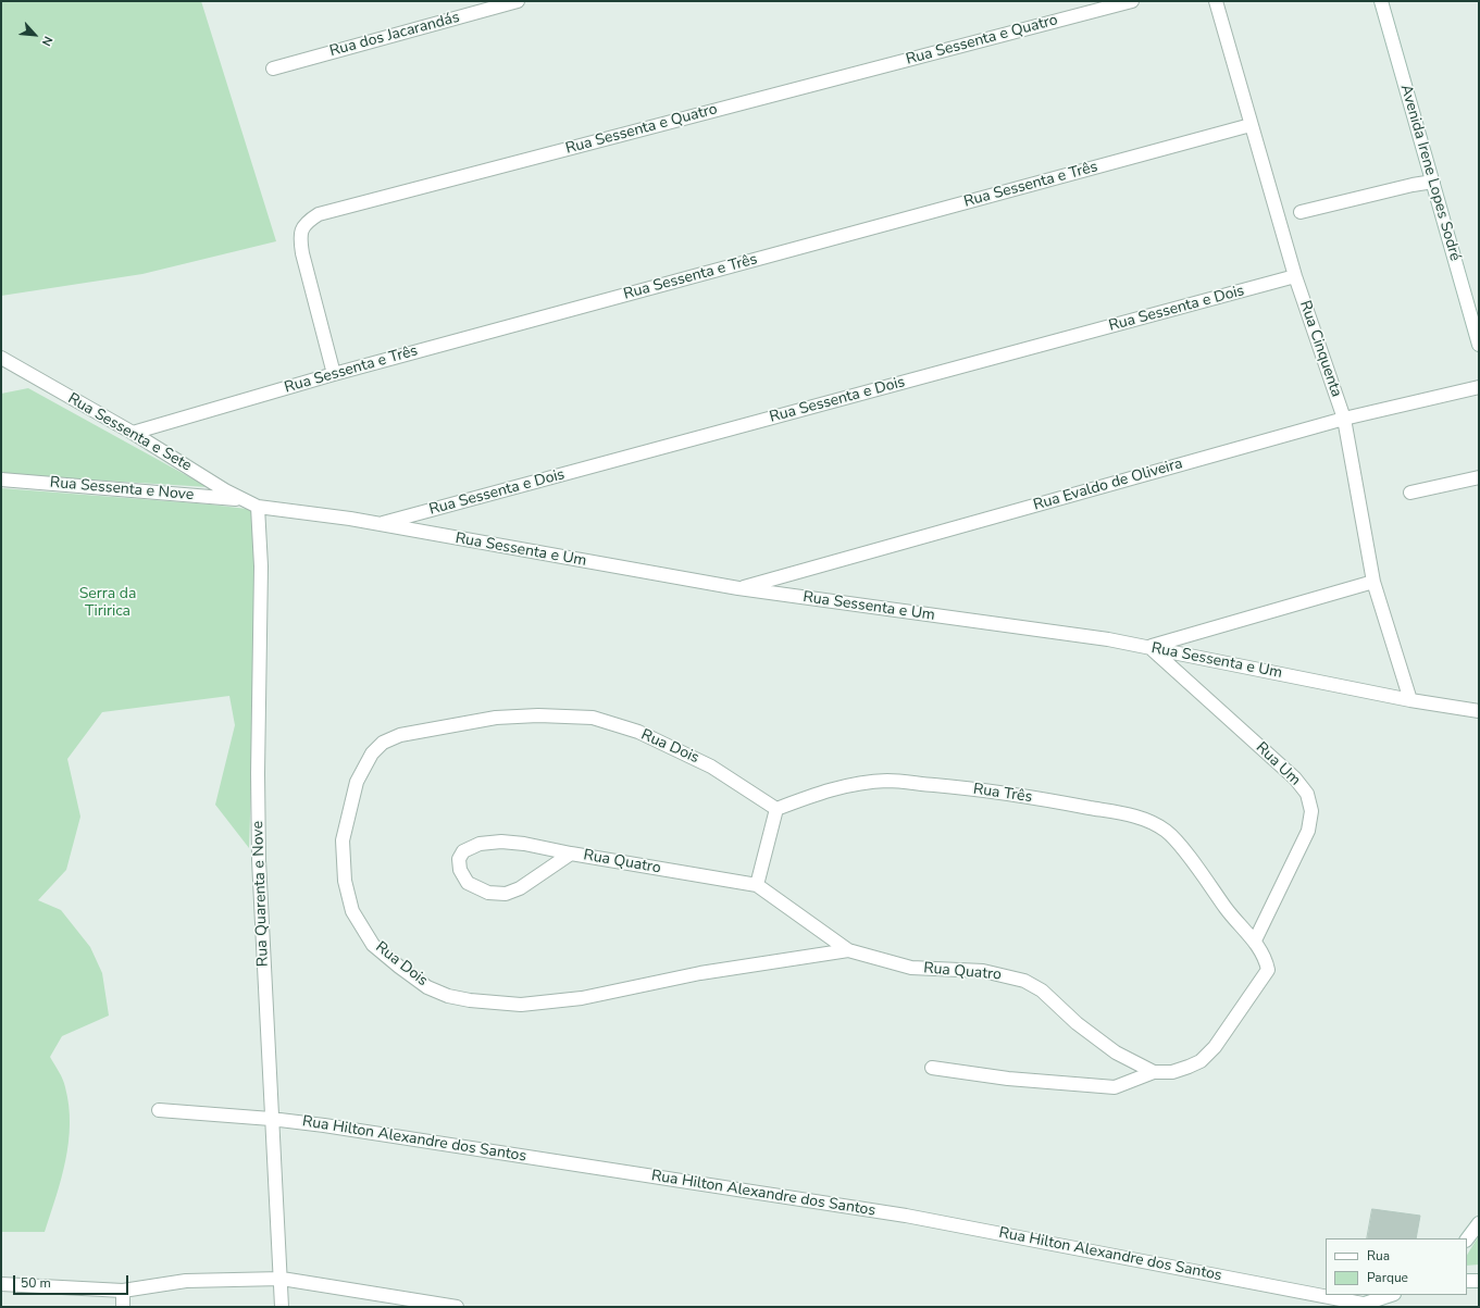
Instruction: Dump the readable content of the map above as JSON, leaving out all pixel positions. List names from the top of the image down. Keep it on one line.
{"streets":{"street":["Rua dos Jacarandás","Rua Sessenta e Quatro","Avenida Irene Lopes Sodré","Rua Sessenta e Três","Rua Sessenta e Dois","Rua Cinquenta","Rua Sessenta e Sete","Rua Evaldo de Oliveira","Rua Sessenta e Nove","Rua Sessenta e Um","Rua Dois","Rua Um","Rua Três","Rua Quatro","Rua Quarenta e Nove","Rua Hilton Alexandre dos Santos"]},"crossings":[["Rua Sessenta e Quatro","Rua Sessenta e Três"],["Rua Sessenta e Três","Rua Cinquenta"],["Rua Sessenta e Três","Rua Sessenta e Sete"],["Rua Sessenta e Dois","Rua Cinquenta"],["Rua Sessenta e Dois","Rua Sessenta e Um"],["Rua Cinquenta","Rua Evaldo de Oliveira"],["Rua Cinquenta","Rua Sessenta e Um"],["Rua Sessenta e Sete","Rua Sessenta e Nove"],["Rua Sessenta e Sete","Rua Sessenta e Um"],["Rua Sessenta e Sete","Rua Quarenta e Nove"],["Rua Evaldo de Oliveira","Rua Sessenta e Um"],["Rua Sessenta e Um","Rua Um"],["Rua Sessenta e Um","Rua Quarenta e Nove"],["Rua Dois","Rua Três"],["Rua Dois","Rua Quatro"],["Rua Um","Rua Três"],["Rua Um","Rua Quatro"],["Rua Três","Rua Quatro"],["Rua Quarenta e Nove","Rua Hilton Alexandre dos Santos"]],"parks":["Serra da Tiririca"],"legend":["Rua","Parque"],"scale_bar":"50 m","north":"bottom right"}
